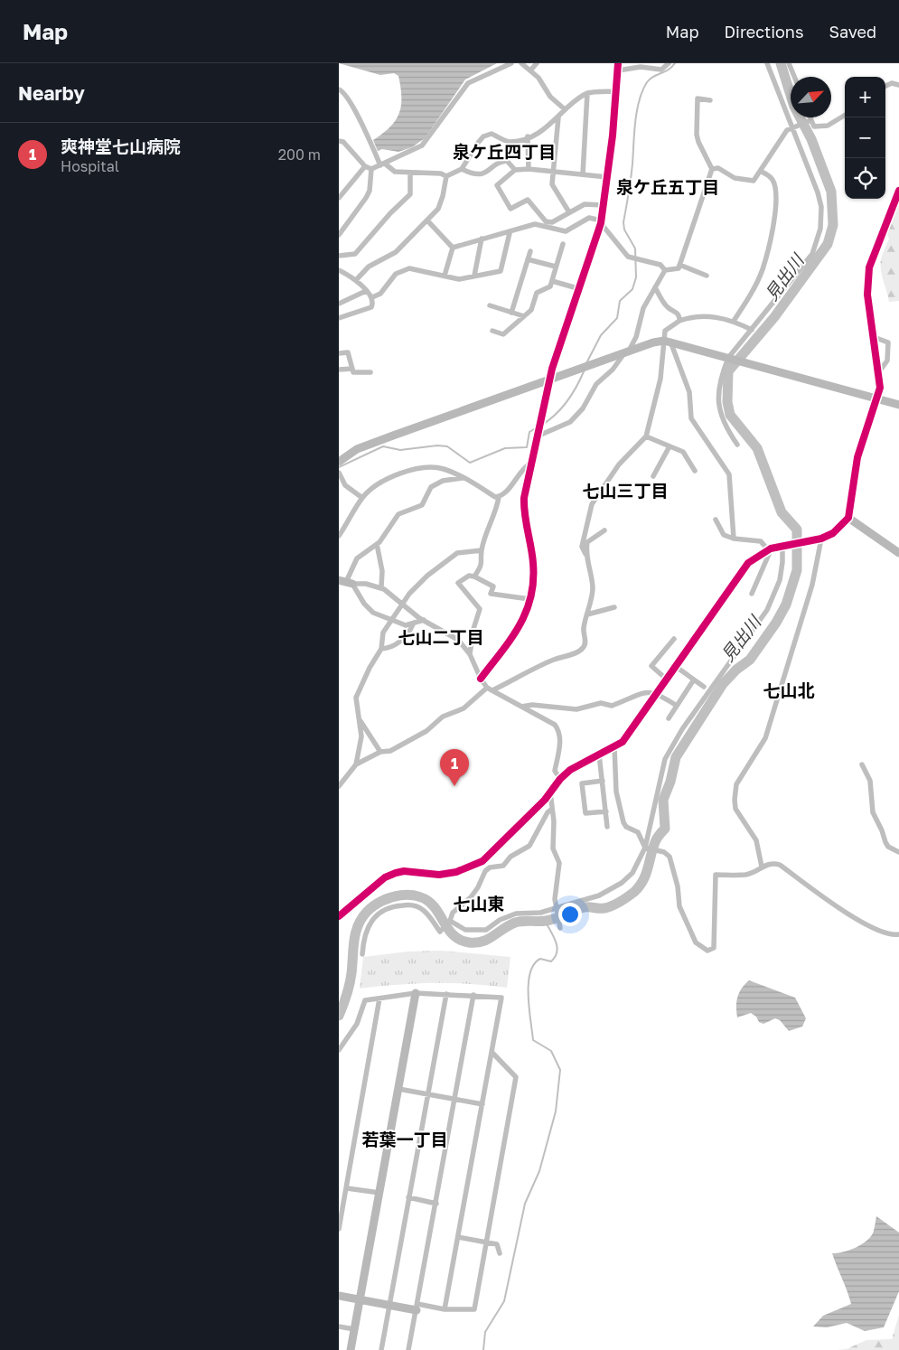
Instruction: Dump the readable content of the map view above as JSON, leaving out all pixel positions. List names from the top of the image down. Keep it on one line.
{"districts":["泉ケ丘四丁目","泉ケ丘五丁目","七山三丁目","七山二丁目","七山北","七山東","若葉一丁目"],"water":["見出川"],"north":"top right","page":{"header":"Map","nav":["Map","Directions","Saved"],"heading":"Nearby","map_buttons":["+","−"],"list":[{"mark":"1","name":"爽神堂七山病院","note":"Hospital","value":"200 m"}],"pins":"1"}}
